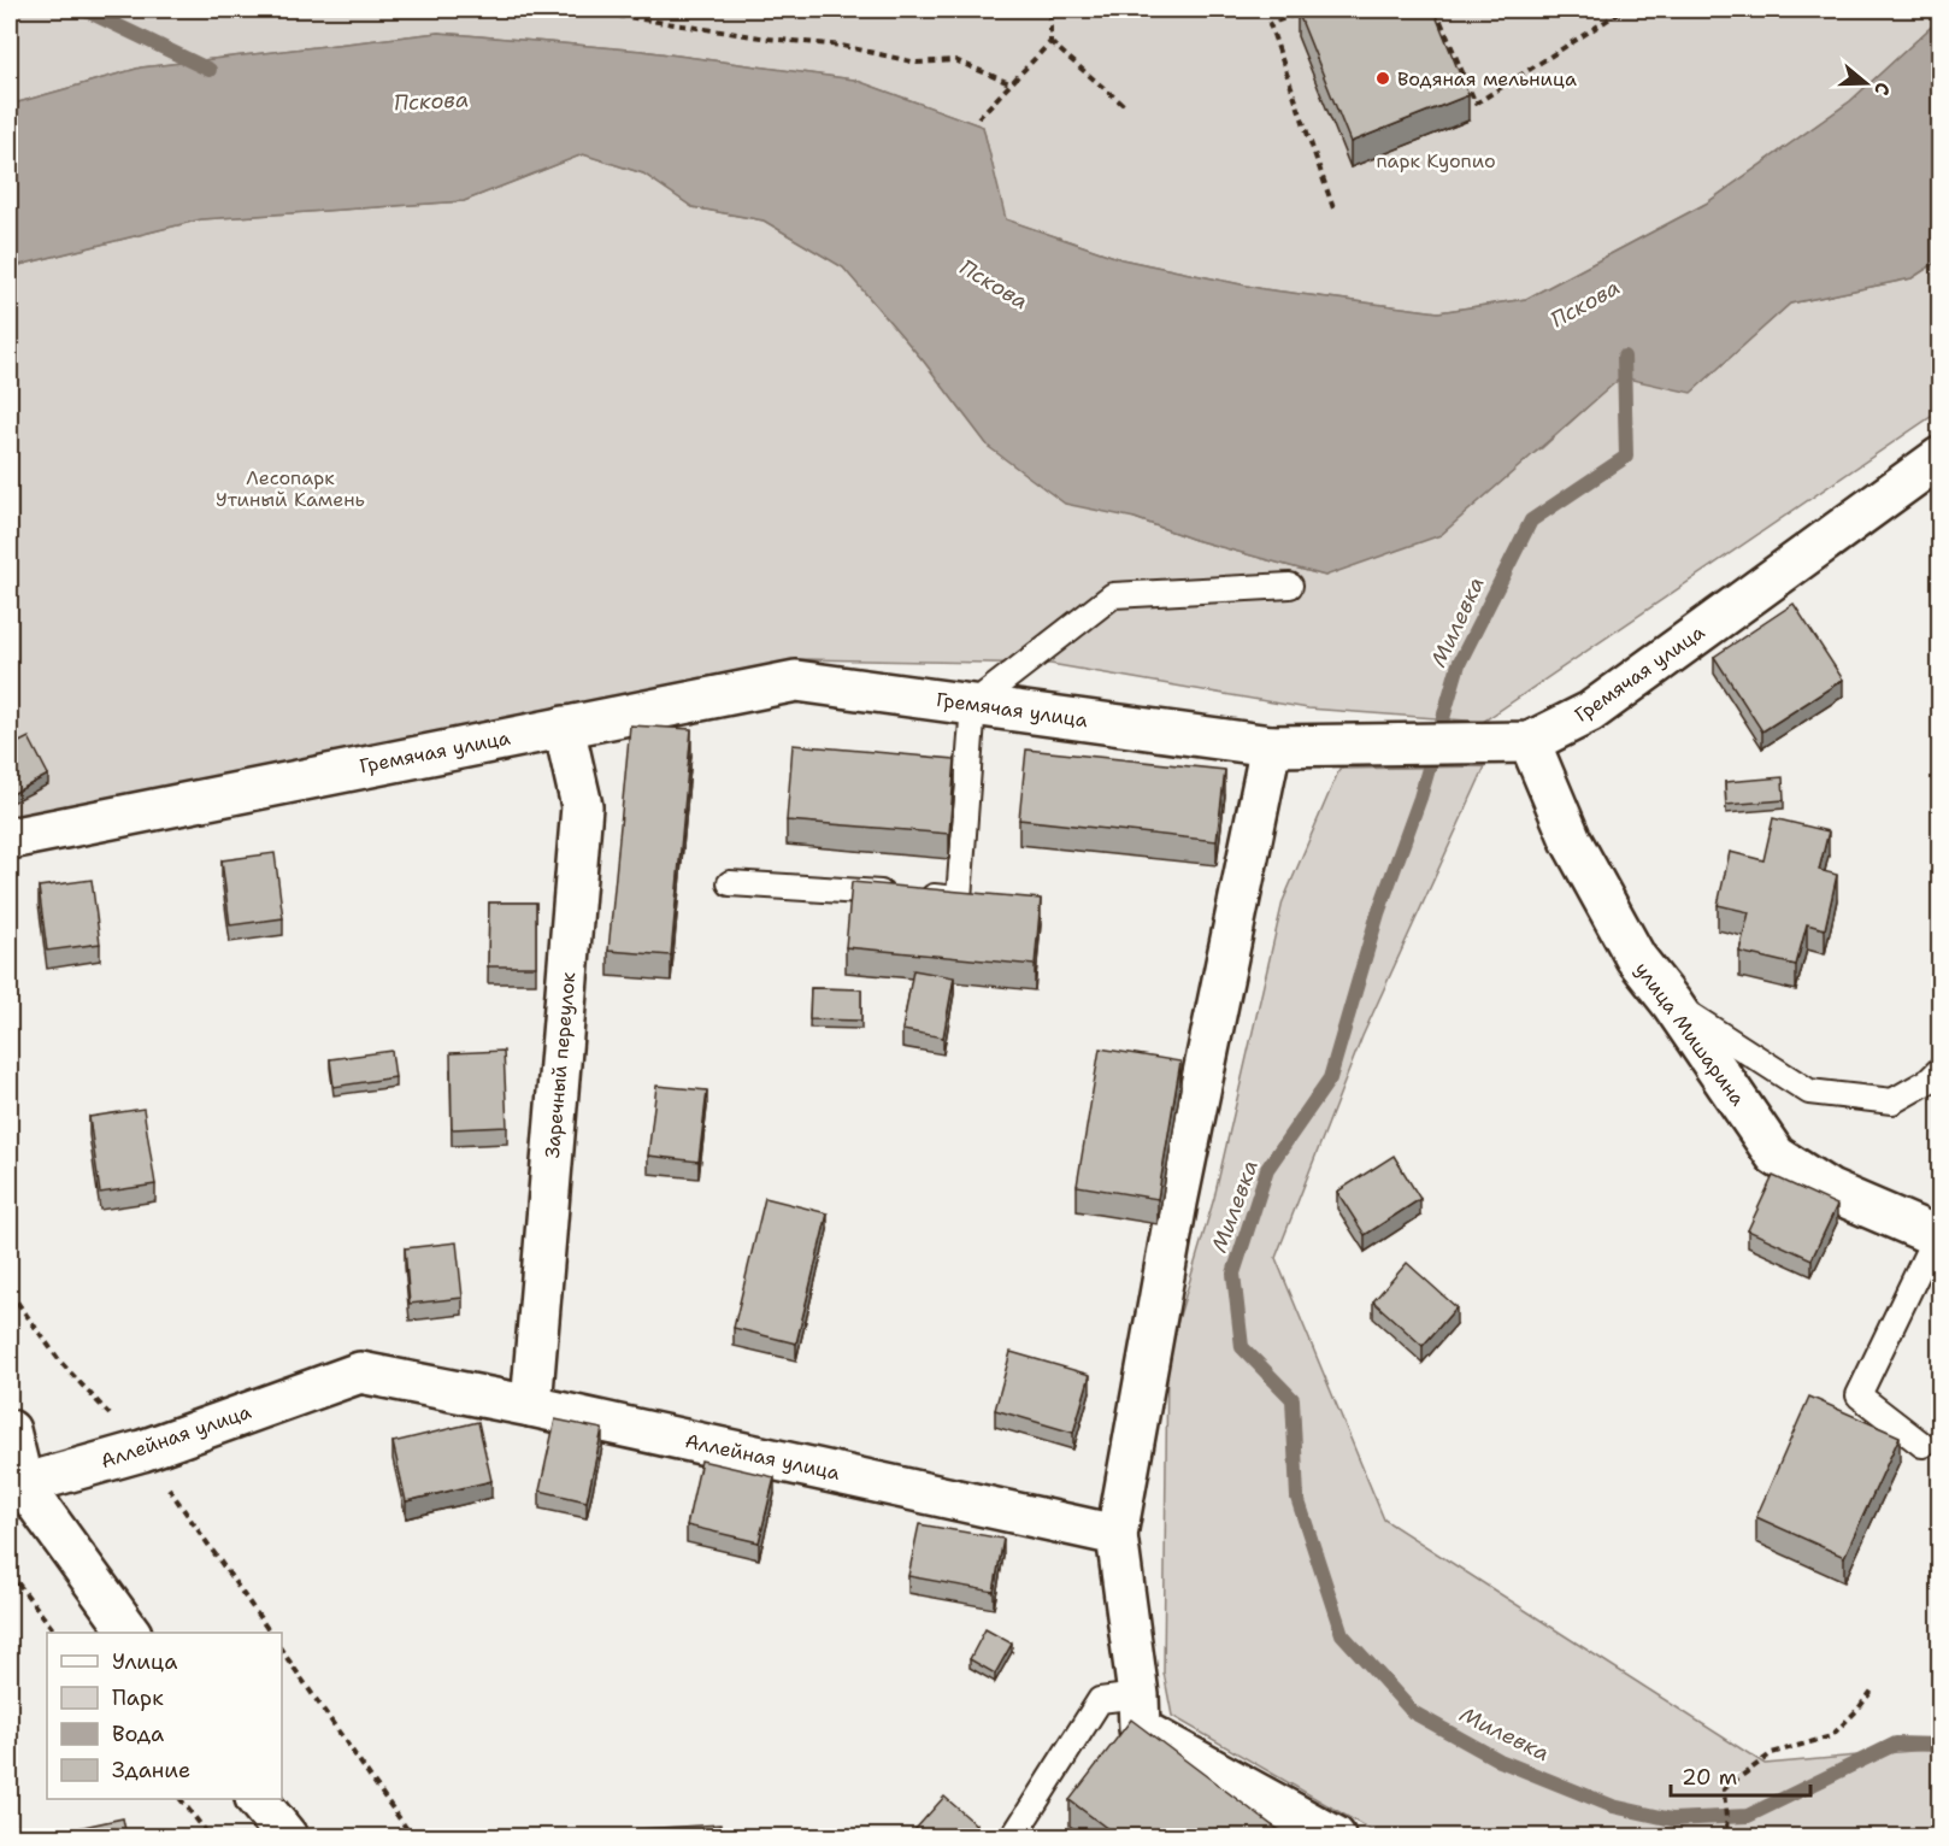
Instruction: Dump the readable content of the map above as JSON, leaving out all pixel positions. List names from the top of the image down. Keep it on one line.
{"streets":{"street":["Гремячая улица","улица Мишарина","Заречный переулок","Аллейная улица"]},"crossings":[["Гремячая улица","улица Мишарина"],["Гремячая улица","Заречный переулок"],["Заречный переулок","Аллейная улица"]],"water":["Пскова","Милевка"],"parks":["парк Куопио","Лесопарк Утиный Камень"],"places":["Водяная мельница"],"legend":["Улица","Парк","Вода","Здание"],"scale_bar":"20 m","north":"right"}
